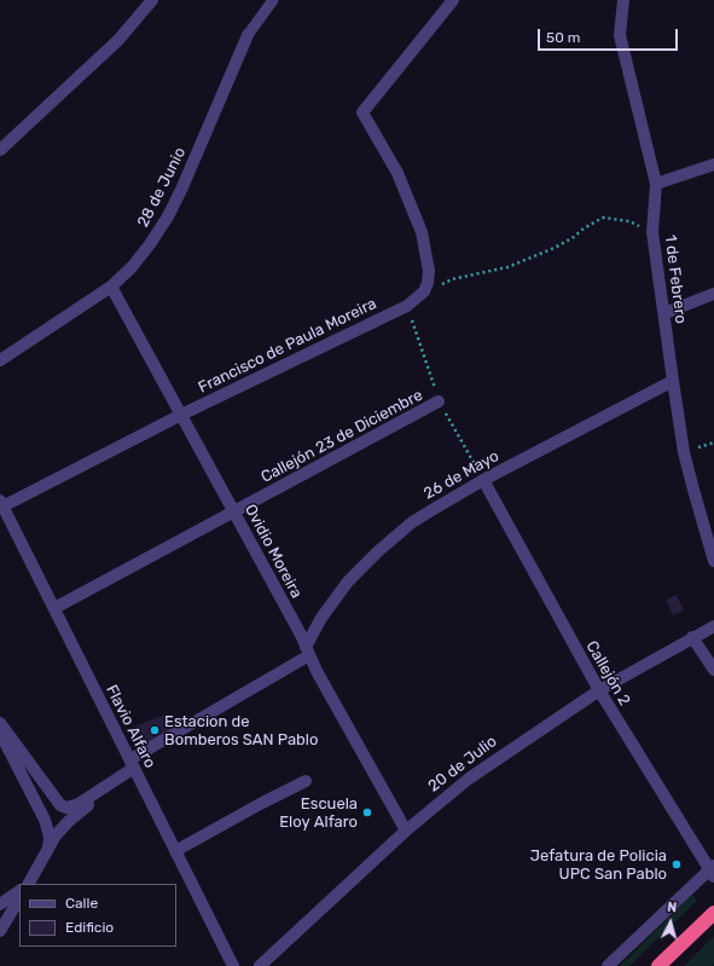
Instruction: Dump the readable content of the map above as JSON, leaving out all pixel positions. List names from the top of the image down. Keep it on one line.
{"streets":{"street":["28 de Junio","1 de Febrero","Francisco de Paula Moreira","Callejón 23 de Diciembre","26 de Mayo","Ovidio Moreira","Callejón 2","Flavio Alfaro","20 de Julio"]},"crossings":[["28 de Junio","Ovidio Moreira"],["1 de Febrero","26 de Mayo"],["Francisco de Paula Moreira","Ovidio Moreira"],["Francisco de Paula Moreira","Flavio Alfaro"],["Callejón 23 de Diciembre","Ovidio Moreira"],["Callejón 23 de Diciembre","Flavio Alfaro"],["26 de Mayo","Ovidio Moreira"],["26 de Mayo","Callejón 2"],["Ovidio Moreira","20 de Julio"],["Callejón 2","20 de Julio"]],"places":["Estacion de Bomberos SAN Pablo","Escuela Eloy Alfaro","Jefatura de Policia UPC San Pablo"],"legend":["Calle","Edificio"],"scale_bar":"50 m","north":"top"}
